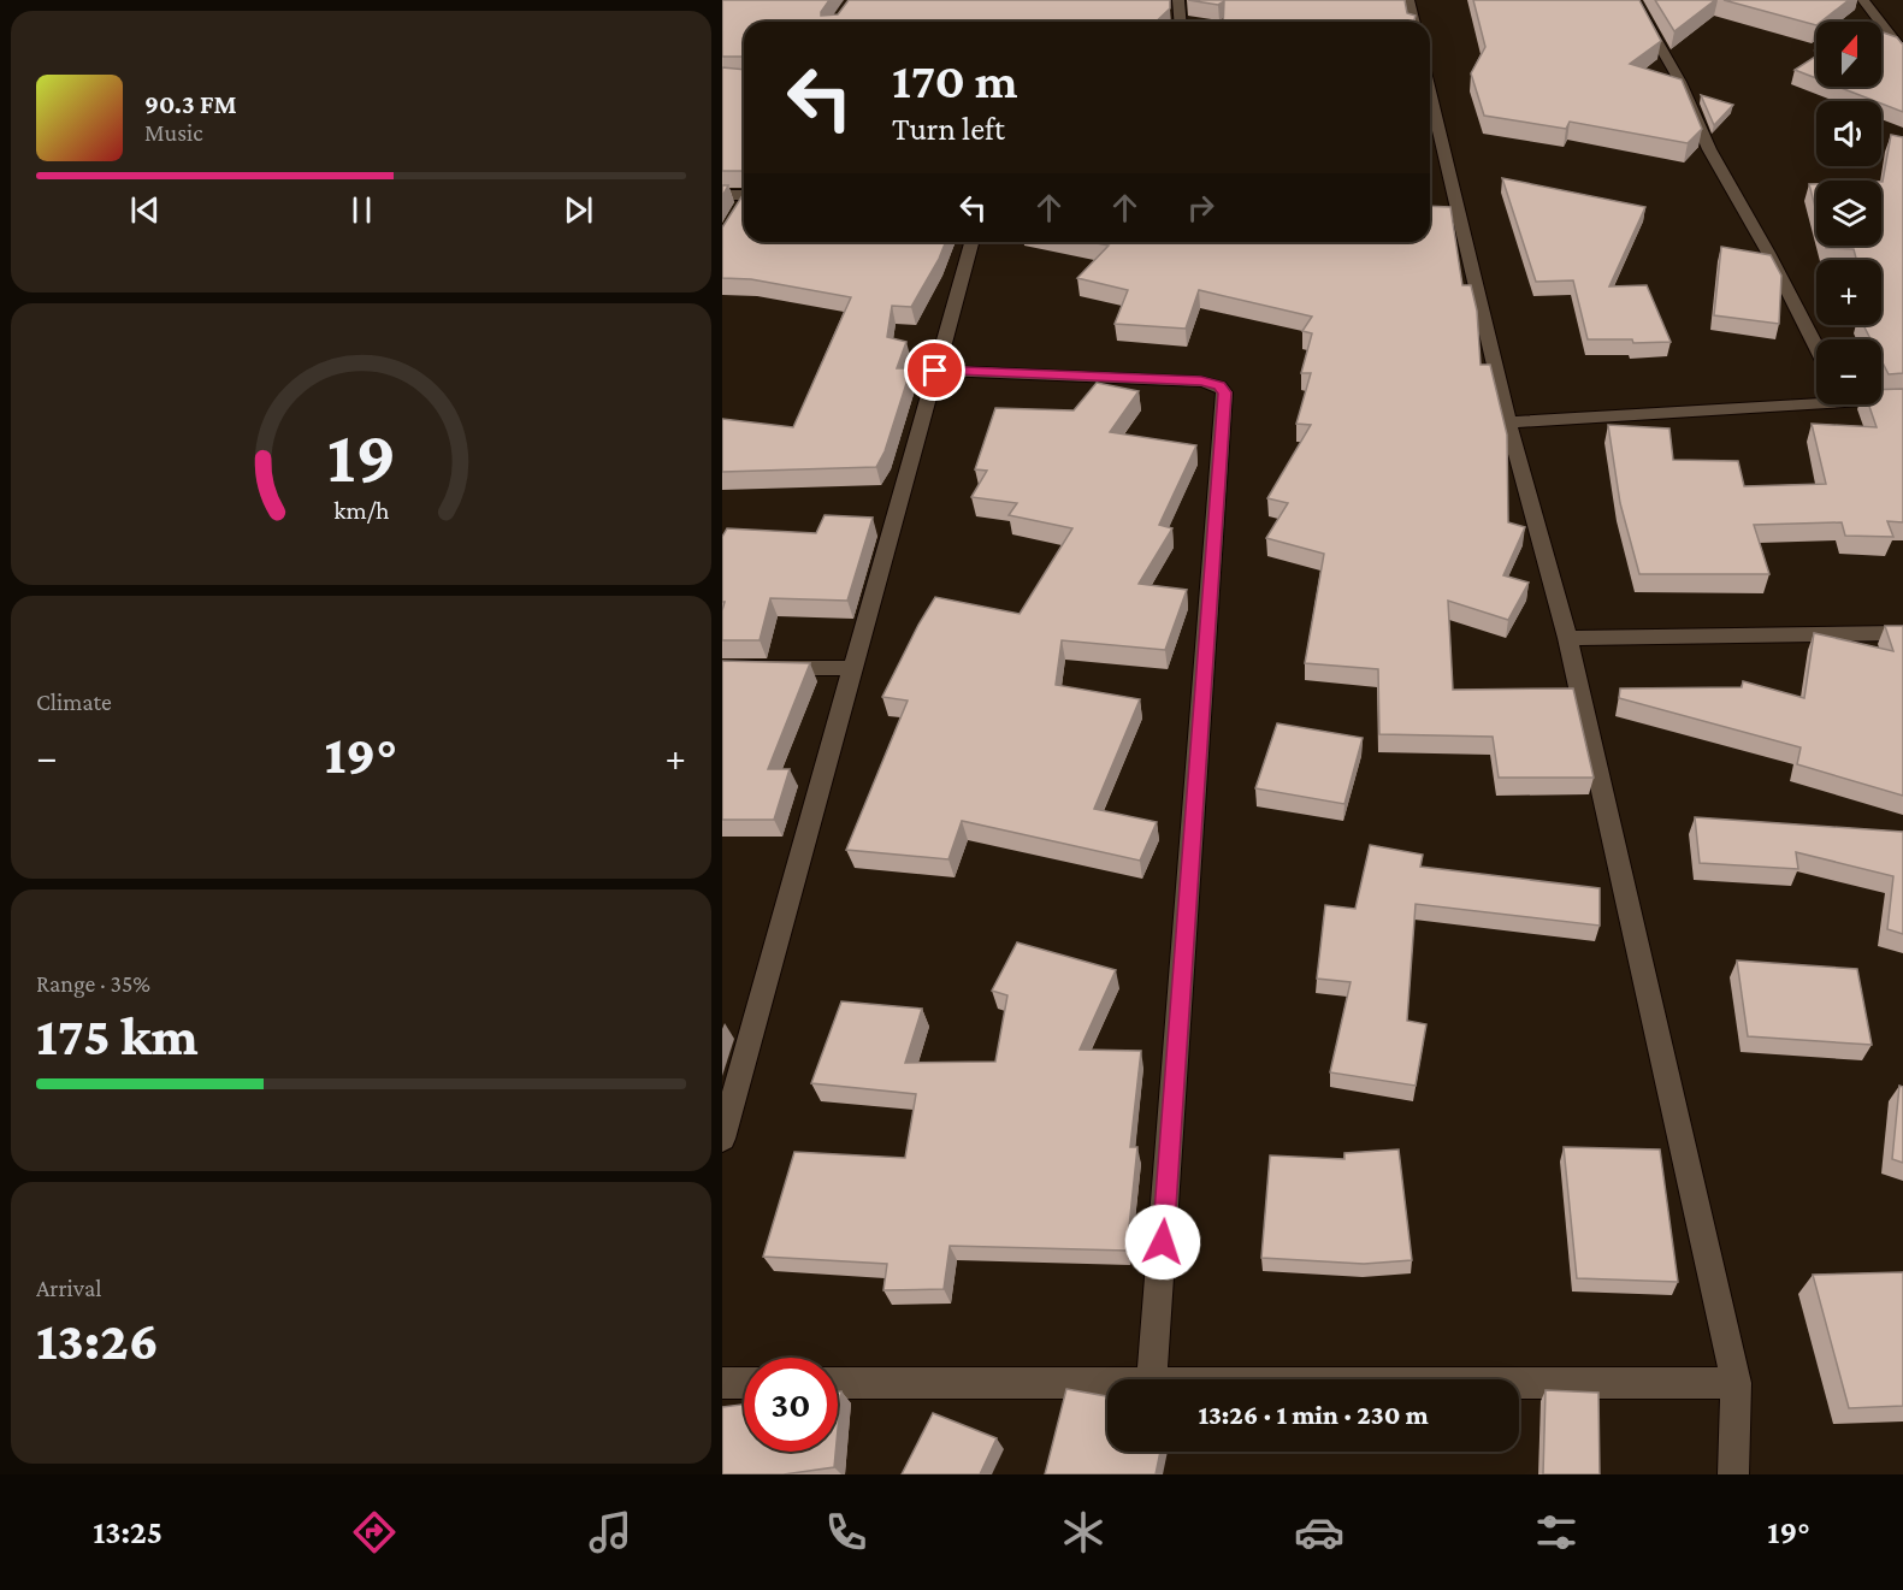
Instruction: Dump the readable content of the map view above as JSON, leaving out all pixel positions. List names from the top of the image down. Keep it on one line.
{"north":"top","page":{"map_buttons":["+","−"],"turn":["170 m","Turn left"],"song":["90.3 FM","Music"],"tile":["Climate",["Range · 35%","175 km"],["Arrival","13:26"]],"heat":["−","19°","+"],"limit":"30","trip":"13:26 · 1 min · 230 m","tabs":["13:25","19°"],"gauge":["19","km/h"]}}
